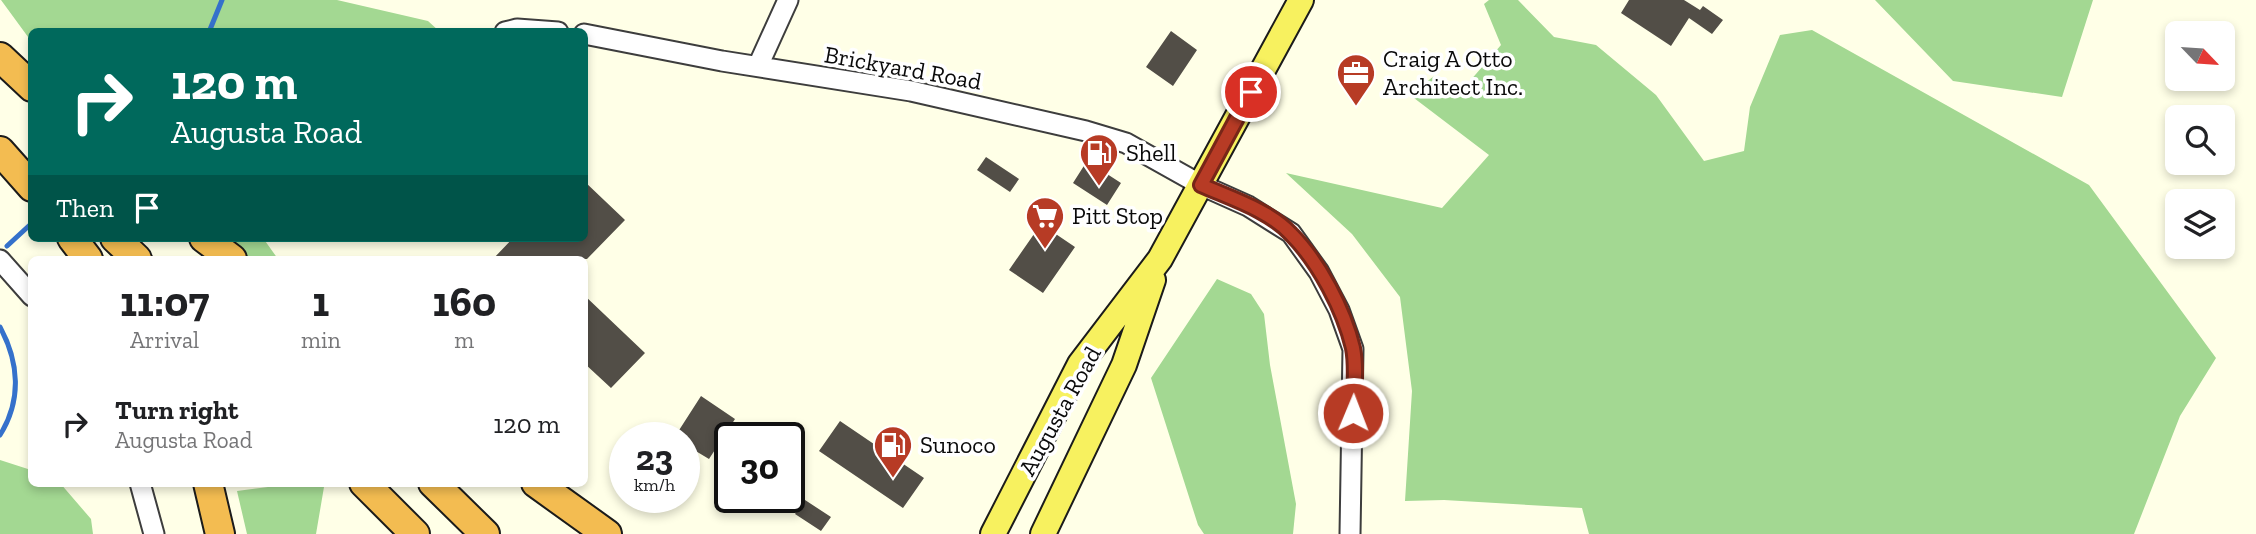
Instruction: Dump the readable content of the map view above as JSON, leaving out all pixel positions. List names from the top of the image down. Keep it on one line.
{"streets":{"main road":["Augusta Road"],"street":["Brickyard Road"]},"crossings":[["Brickyard Road","Augusta Road"]],"places":{"office":["Craig A Otto Architect Inc."],"fuel station":["Shell","Sunoco"],"supermarket":["Pitt Stop"]},"north":"bottom right","page":{"turn":["120 m","Augusta Road"],"then":"Then","eta":["11:07","Arrival","1","min","160","m"],"list":[{"name":"Turn right","note":"Augusta Road","value":"120 m"}],"speed":"23 km/h","limit":"30"}}
